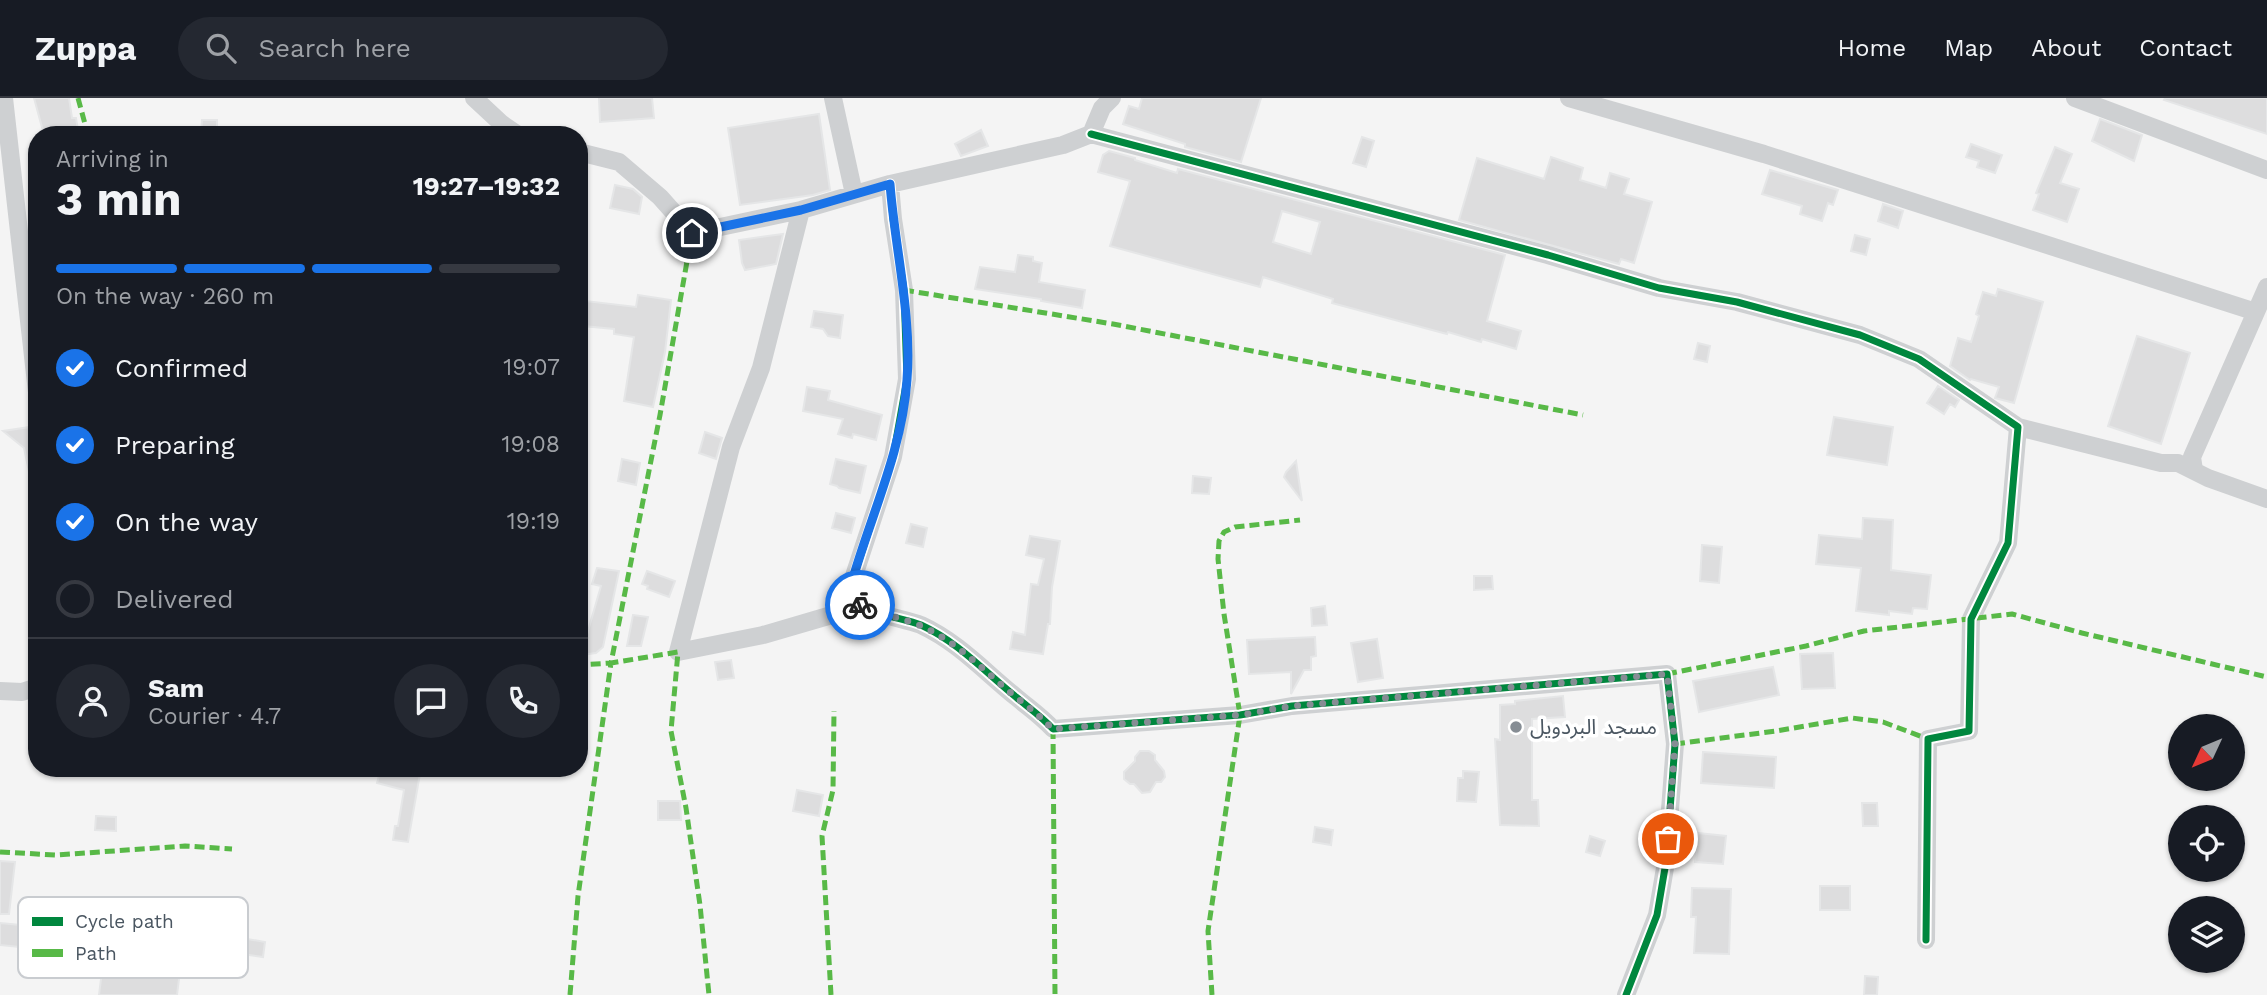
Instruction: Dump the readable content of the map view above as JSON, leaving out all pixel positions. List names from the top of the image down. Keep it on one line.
{"places":["مسجد البردويل"],"legend":["Cycle path","Path"],"north":"bottom left","page":{"header":"Zuppa","search":"Search here","nav":["Home","Map","About","Contact"],"heading":["3 min","Arriving in","19:27–19:32"],"panel":["Sam","Courier · 4.7"],"bar":"On the way · 260 m","list":[["Confirmed","19:07"],["Preparing","19:08"],["On the way","19:19"],"Delivered"]}}
